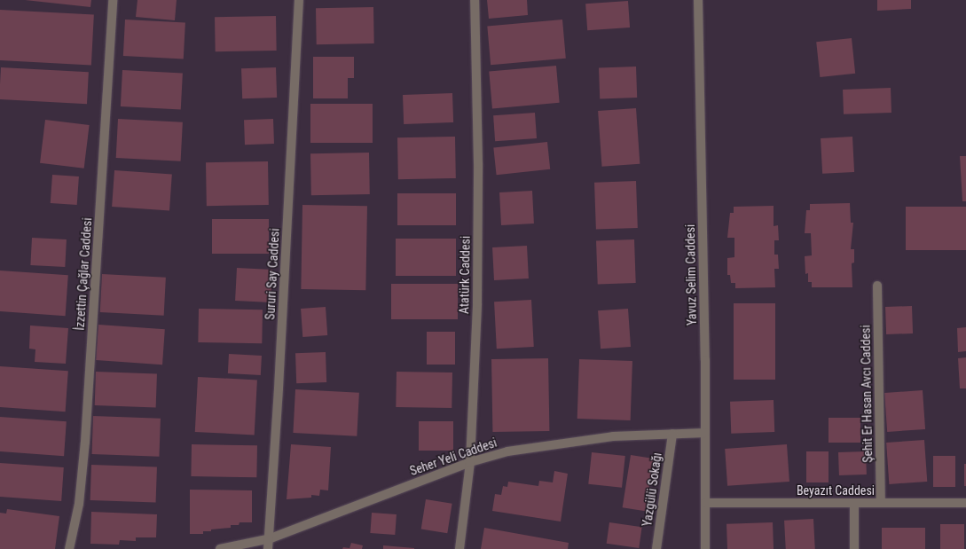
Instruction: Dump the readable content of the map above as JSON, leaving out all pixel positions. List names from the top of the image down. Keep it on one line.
{"streets":{"street":["İzzettin Çağlar Caddesi","Sururi Say Caddesi","Atatürk Caddesi","Yavuz Selim Caddesi","Şehit Er Hasan Avcı Caddesi","Seher Yeli Caddesi","Yazgülü Sokağı","Beyazıt Caddesi"]},"crossings":[["Sururi Say Caddesi","Seher Yeli Caddesi"],["Atatürk Caddesi","Seher Yeli Caddesi"],["Yavuz Selim Caddesi","Seher Yeli Caddesi"],["Yavuz Selim Caddesi","Beyazıt Caddesi"],["Şehit Er Hasan Avcı Caddesi","Beyazıt Caddesi"],["Seher Yeli Caddesi","Yazgülü Sokağı"]]}
